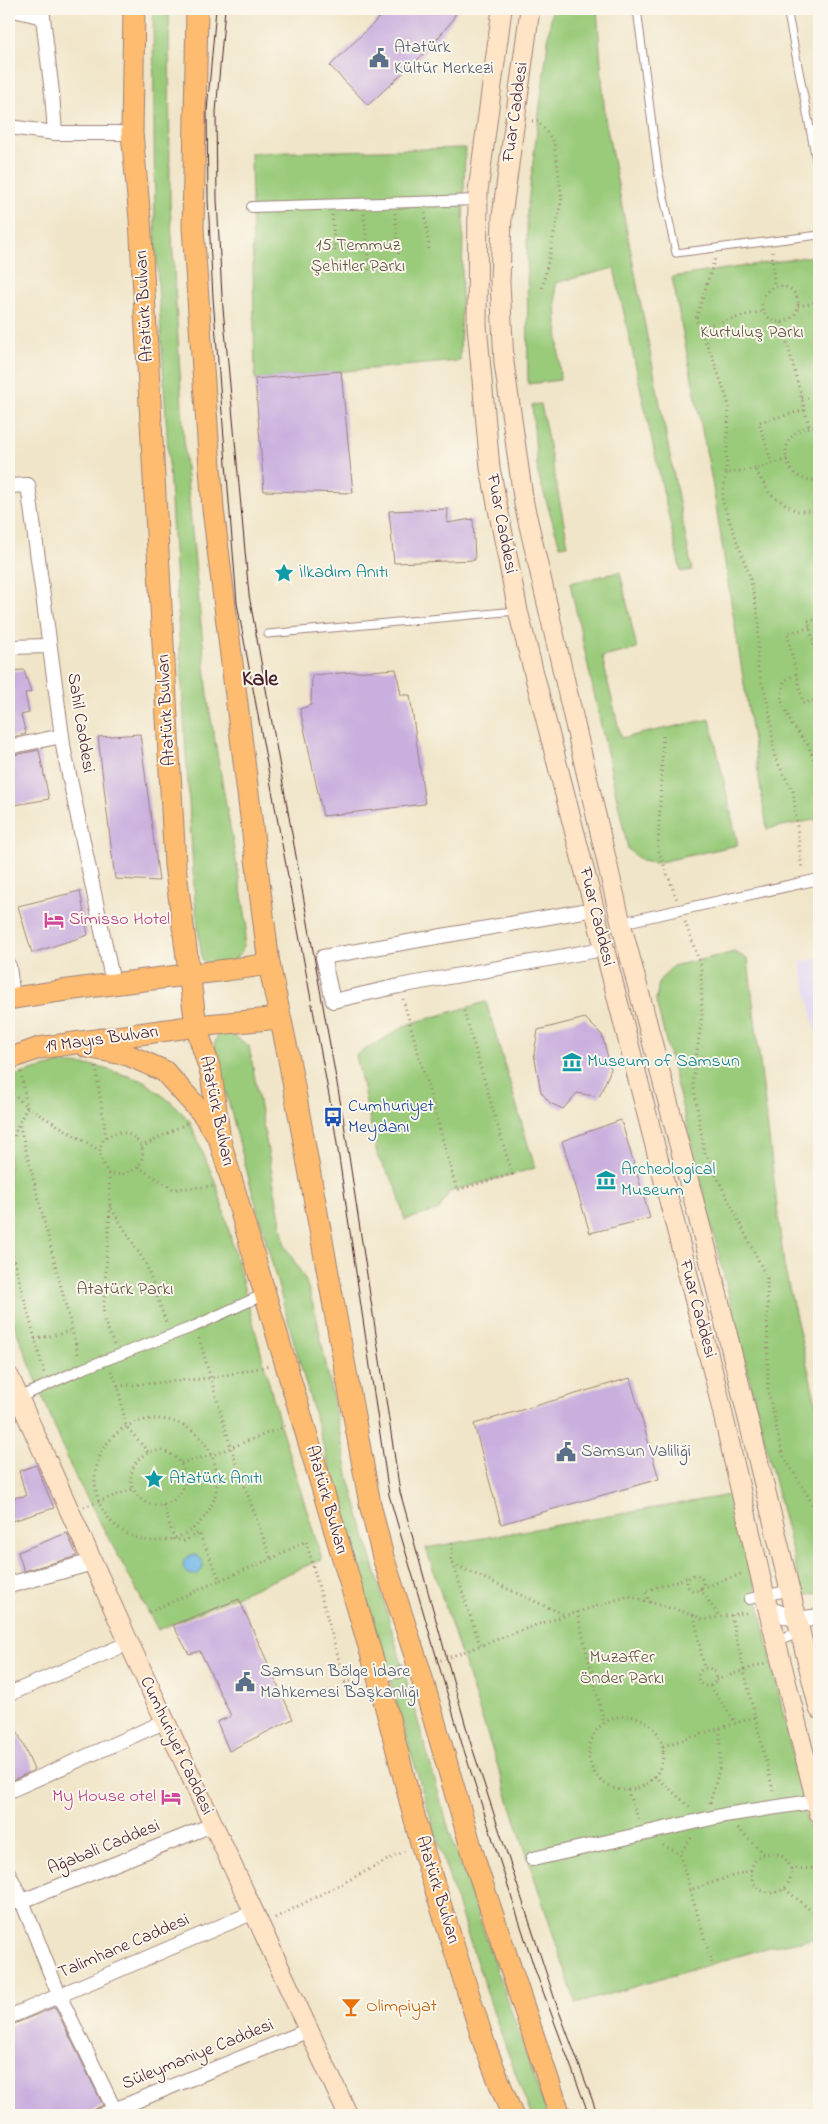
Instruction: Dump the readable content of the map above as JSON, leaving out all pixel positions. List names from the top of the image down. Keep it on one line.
{"streets":{"main road":["Fuar Caddesi","Atatürk Bulvarı","19 Mayıs Bulvarı","Cumhuriyet Caddesi"],"street":["Sahil Caddesi","Ağabali Caddesi","Talimhane Caddesi","Süleymaniye Caddesi"]},"crossings":[["Atatürk Bulvarı","19 Mayıs Bulvarı"],["Cumhuriyet Caddesi","Ağabali Caddesi"],["Cumhuriyet Caddesi","Talimhane Caddesi"],["Cumhuriyet Caddesi","Süleymaniye Caddesi"]],"districts":["Kale"],"parks":["15 Temmuz Şehitler Parkı","Kurtuluş Parkı","Atatürk Parkı","Muzaffer Önder Parkı"],"places":{"public building":["Atatürk Kültür Merkezi","Samsun Valiliği","Samsun Bölge İdare Mahkemesi Başkanlığı"],"place":["İlkadım Anıtı","Atatürk Anıtı"],"hotel":["Simisso Hotel","My House otel"],"museum":["Museum of Samsun","Archeological Museum"],"bus stop":["Cumhuriyet Meydanı"],"bar":["Olimpiyat"]}}
